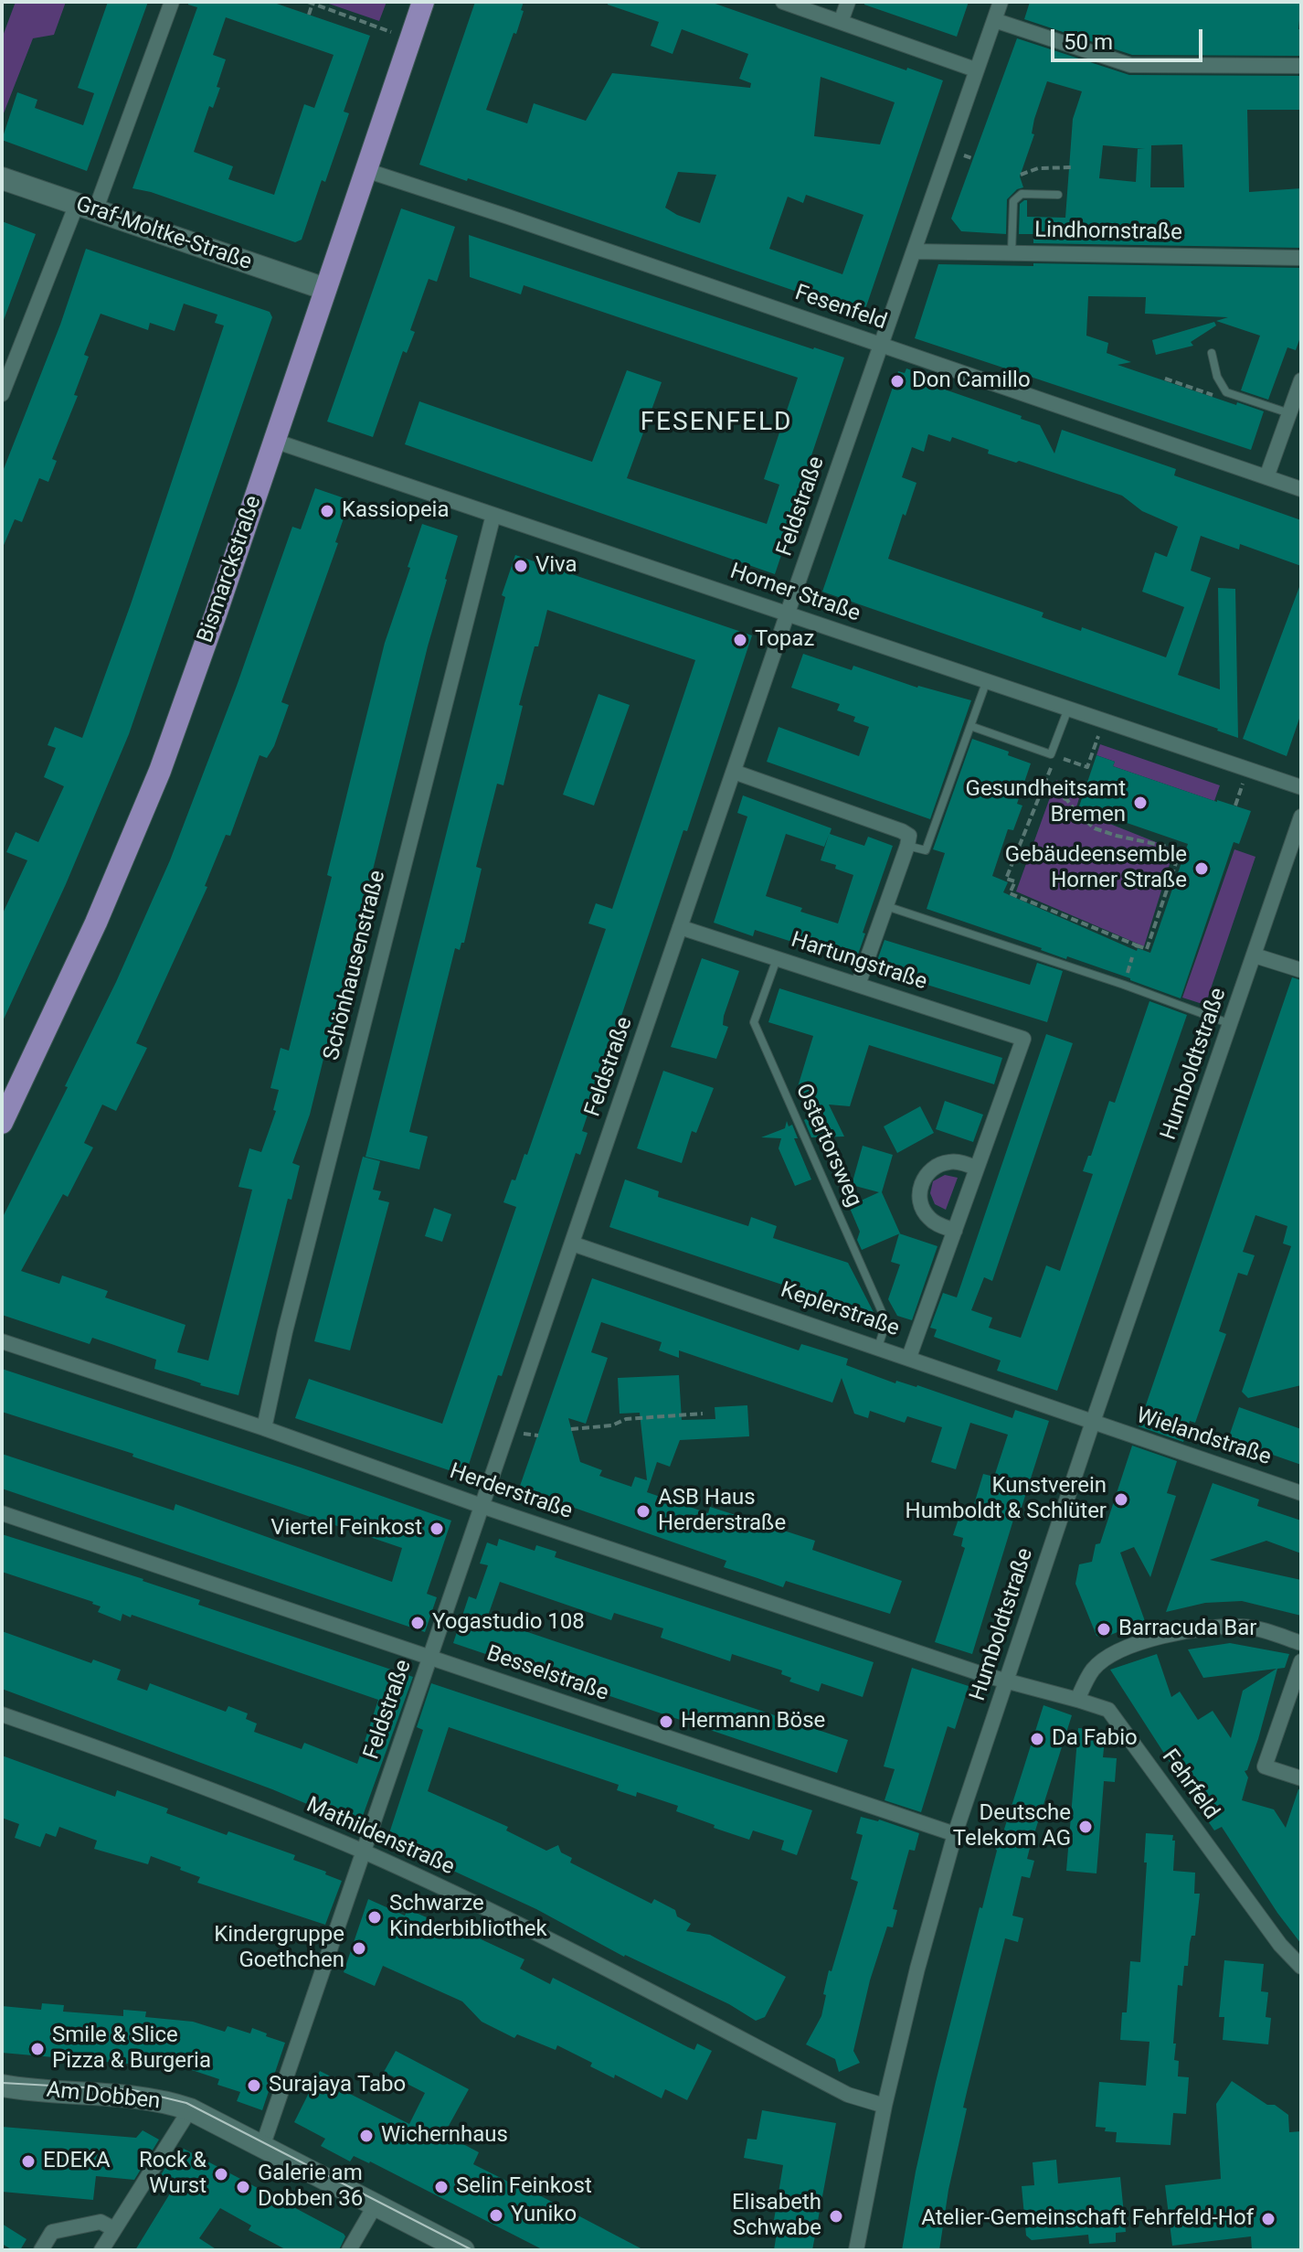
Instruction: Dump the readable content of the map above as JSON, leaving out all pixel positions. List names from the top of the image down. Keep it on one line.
{"streets":{"main road":["Bismarckstraße"],"street":["Lindhornstraße","Graf-Moltke-Straße","Fesenfeld","Feldstraße","Horner Straße","Hartungstraße","Schönhausenstraße","Humboldtstraße","Keplerstraße","Wielandstraße","Herderstraße","Besselstraße","Fehrfeld","Mathildenstraße","Am Dobben"],"lane":["Ostertorsweg"]},"crossings":[["Lindhornstraße","Feldstraße"],["Graf-Moltke-Straße","Bismarckstraße"],["Fesenfeld","Feldstraße"],["Fesenfeld","Bismarckstraße"],["Feldstraße","Horner Straße"],["Feldstraße","Hartungstraße"],["Feldstraße","Keplerstraße"],["Feldstraße","Herderstraße"],["Feldstraße","Besselstraße"],["Feldstraße","Mathildenstraße"],["Feldstraße","Am Dobben"],["Bismarckstraße","Horner Straße"],["Horner Straße","Schönhausenstraße"],["Hartungstraße","Ostertorsweg"],["Schönhausenstraße","Herderstraße"],["Humboldtstraße","Keplerstraße"],["Humboldtstraße","Wielandstraße"],["Humboldtstraße","Herderstraße"],["Humboldtstraße","Besselstraße"],["Humboldtstraße","Fehrfeld"],["Humboldtstraße","Mathildenstraße"],["Ostertorsweg","Keplerstraße"],["Keplerstraße","Wielandstraße"],["Herderstraße","Fehrfeld"]],"districts":["FESENFELD"],"places":["Don Camillo","Kassiopeia","Viva","Topaz","Gesundheitsamt Bremen","Gebäudeensemble Horner Straße","Kunstverein Humboldt & Schlüter","ASB Haus Herderstraße","Viertel Feinkost","Yogastudio 108","Barracuda Bar","Hermann Böse","Da Fabio","Deutsche Telekom AG","Schwarze Kinderbibliothek","Kindergruppe Goethchen","Smile & Slice Pizza & Burgeria","Surajaya Tabo","Wichernhaus","EDEKA","Rock & Wurst","Galerie am Dobben 36","Selin Feinkost","Yuniko","Elisabeth Schwabe","Atelier-Gemeinschaft Fehrfeld-Hof"],"scale_bar":"50 m"}
